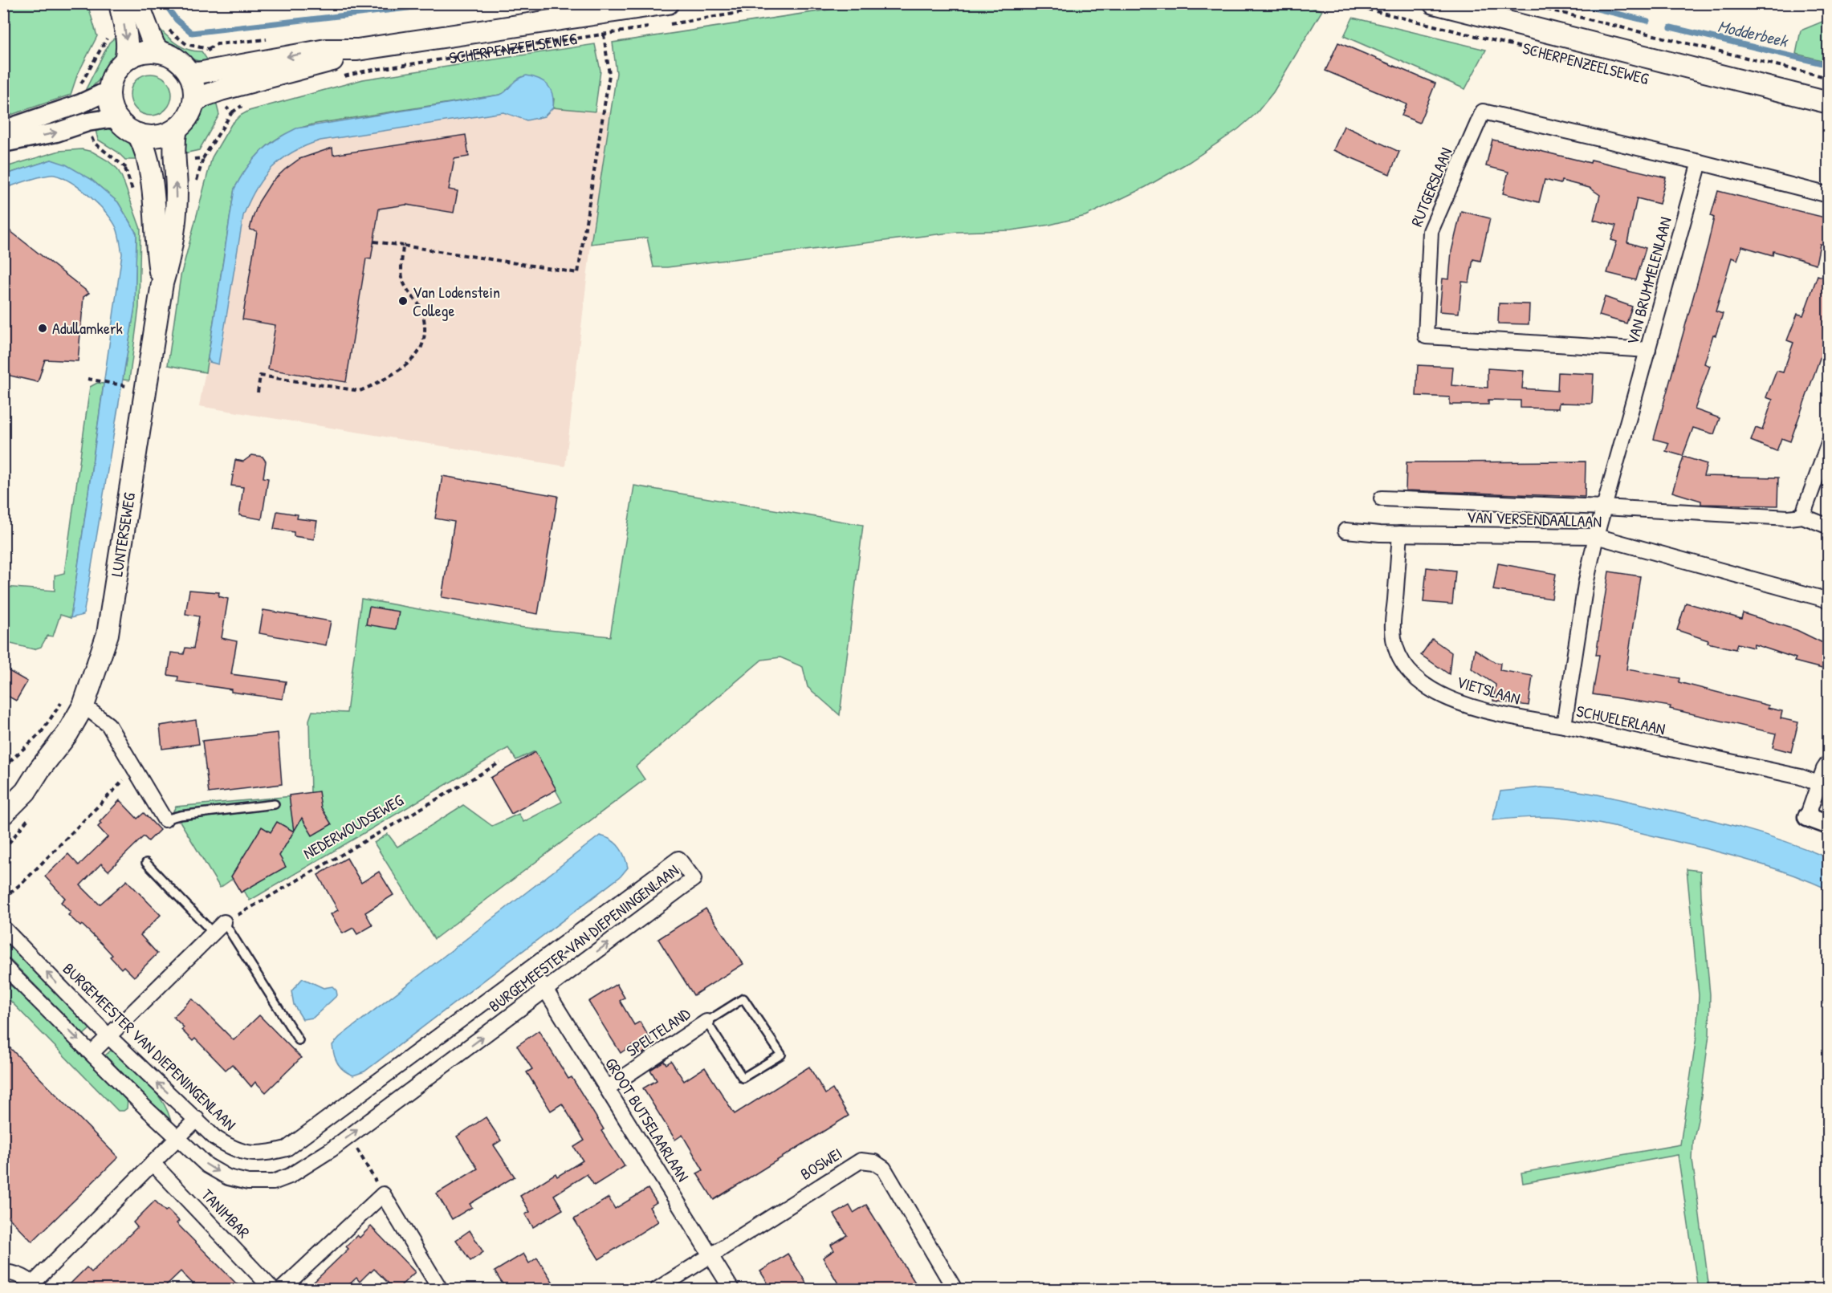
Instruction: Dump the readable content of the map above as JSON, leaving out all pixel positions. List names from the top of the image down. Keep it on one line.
{"streets":{"main road":["SCHERPENZEELSEWEG","LUNTERSEWEG"],"street":["RUTGERSLAAN","VAN BRUMMELENLAAN","VAN VERSENDAALLAAN","VIETSLAAN","SCHUELERLAAN","BURGEMEESTER VAN DIEPENINGENLAAN","SPELTELAND","GROOT BUTSELAARLAAN","BOSWEI","TANIMBAR"],"path":["NEDERWOUDSEWEG"]},"crossings":[["SCHERPENZEELSEWEG","LUNTERSEWEG"],["RUTGERSLAAN","VAN BRUMMELENLAAN"],["VAN BRUMMELENLAAN","VAN VERSENDAALLAAN"],["VAN BRUMMELENLAAN","SCHUELERLAAN"],["VAN VERSENDAALLAAN","VIETSLAAN"],["VAN VERSENDAALLAAN","SCHUELERLAAN"],["VIETSLAAN","SCHUELERLAAN"],["BURGEMEESTER VAN DIEPENINGENLAAN","GROOT BUTSELAARLAAN"],["SPELTELAND","GROOT BUTSELAARLAAN"],["GROOT BUTSELAARLAAN","BOSWEI"]],"water":["Modderbeek"],"places":["Van Lodenstein College","Adullamkerk"]}
